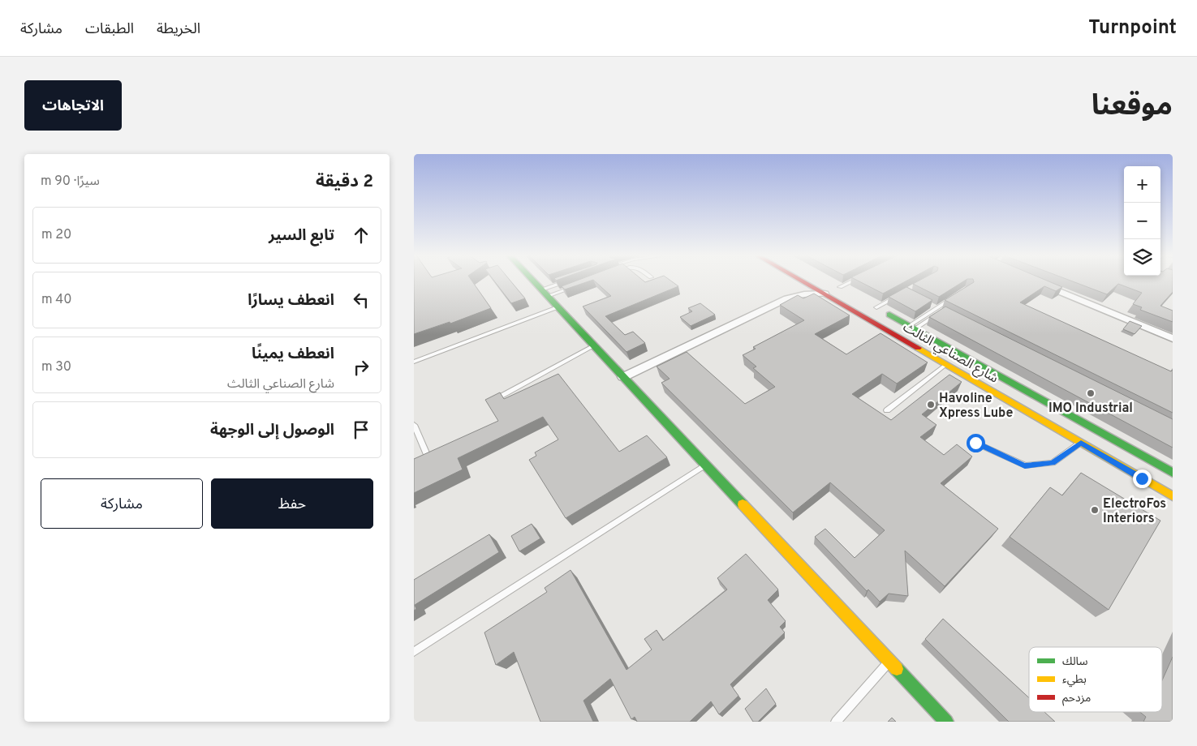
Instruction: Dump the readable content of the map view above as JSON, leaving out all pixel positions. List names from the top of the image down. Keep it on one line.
{"streets":{"main road":["شارع الصناعي الثالث"]},"places":["IMO Industrial","Havoline Xpress Lube","ElectroFos Interiors"],"legend":["سالك","بطيء","مزدحم"],"page":{"header":"Turnpoint","nav":["الخريطة","الطبقات","مشاركة"],"title":"موقعنا","buttons":["الاتجاهات",["حفظ","مشاركة"]],"heading":["2 دقيقة","سيرًا · 90 m"],"map_buttons":["+","−"],"list":[["تابع السير","20 m"],["انعطف يسارًا","40 m"],["انعطف يمينًا","شارع الصناعي الثالث","30 m"],"الوصول إلى الوجهة"]}}
